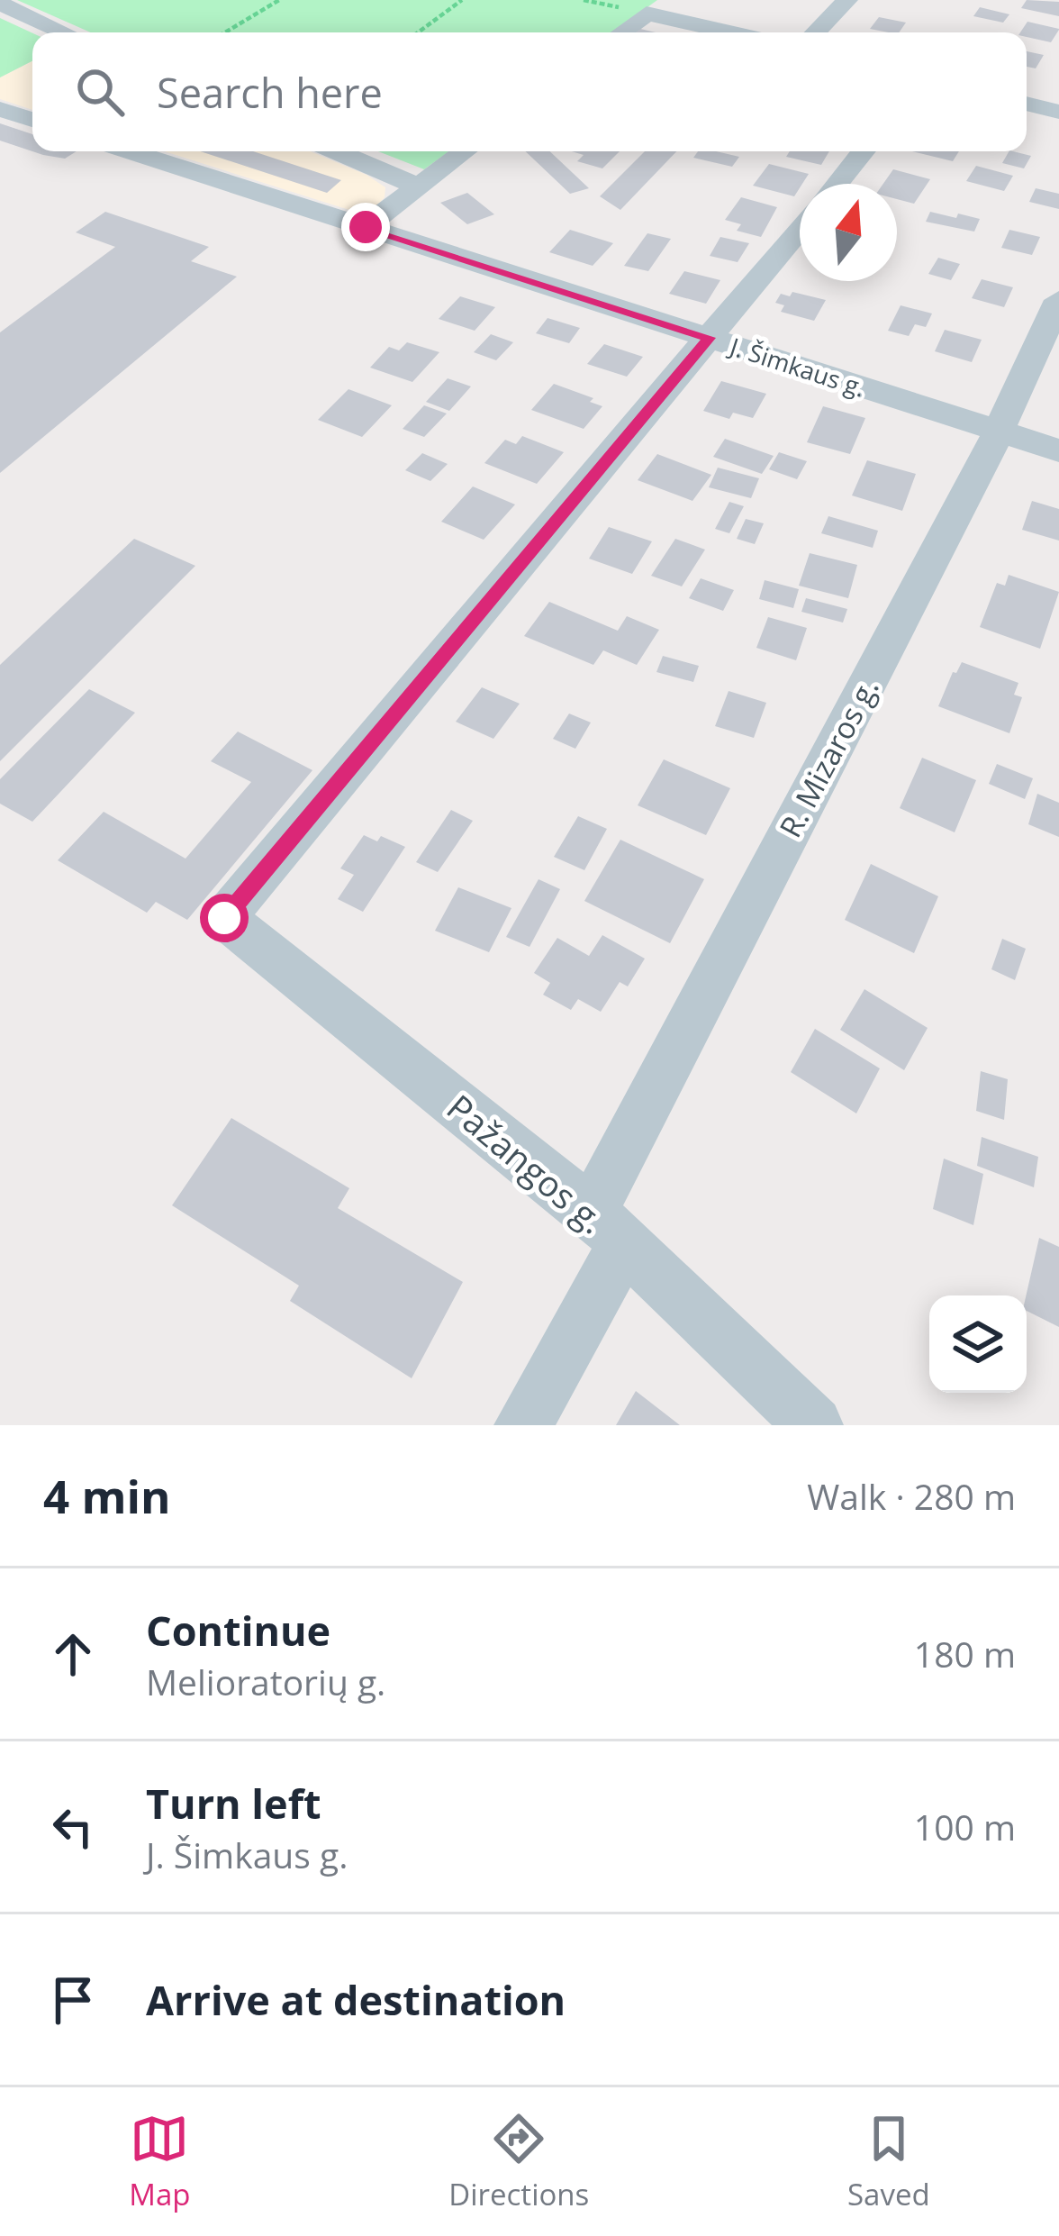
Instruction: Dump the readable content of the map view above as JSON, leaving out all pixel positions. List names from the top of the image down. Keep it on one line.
{"streets":{"street":["J. Šimkaus g.","R. Mizaros g.","Pažangos g."]},"crossings":[["J. Šimkaus g.","R. Mizaros g."],["J. Šimkaus g.","Pažangos g."],["R. Mizaros g.","Pažangos g."]],"north":"top","page":{"search":"Search here","heading":["4 min","Walk · 280 m"],"list":[["Continue","Melioratorių g.","180 m"],["Turn left","J. Šimkaus g.","100 m"],"Arrive at destination"],"nav":["Map","Directions","Saved"]}}
